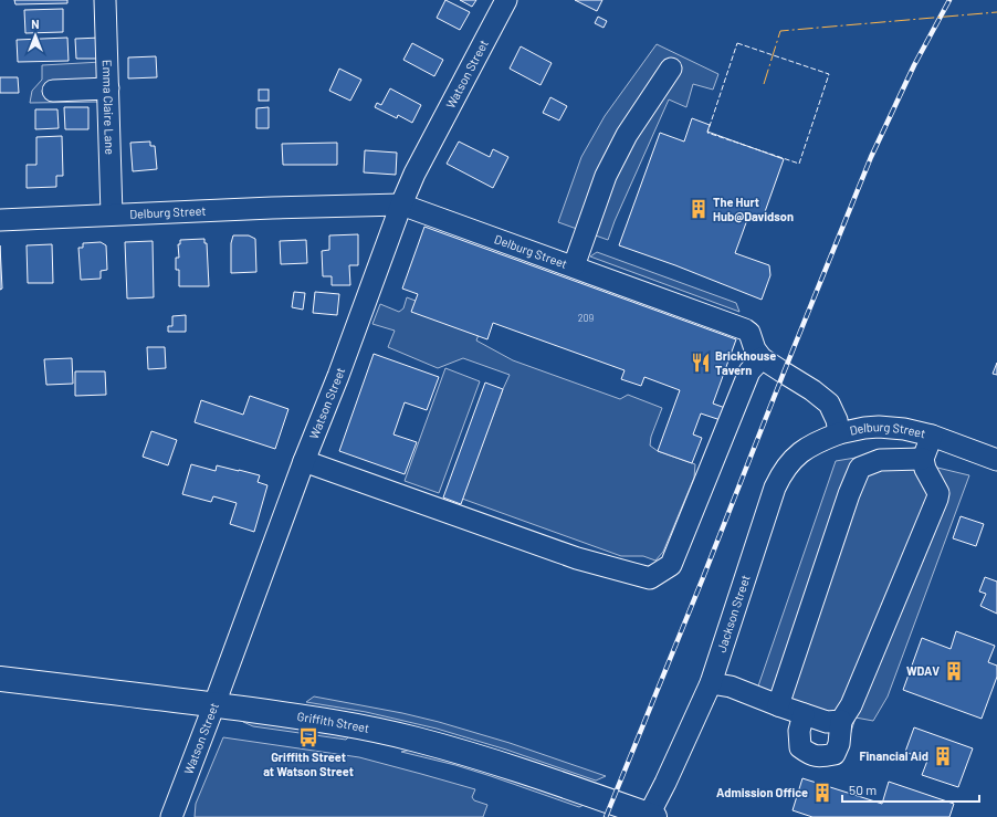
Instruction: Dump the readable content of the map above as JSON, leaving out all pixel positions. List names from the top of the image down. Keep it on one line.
{"streets":{"main road":["Griffith Street"],"street":["Watson Street","Emma Claire Lane","Delburg Street","Jackson Street"]},"crossings":[["Watson Street","Delburg Street"],["Watson Street","Griffith Street"],["Emma Claire Lane","Delburg Street"],["Delburg Street","Jackson Street"],["Jackson Street","Griffith Street"]],"places":{"building":["The Hurt Hub@Davidson","WDAV","Financial Aid","Admission Office"],"restaurant":["Brickhouse Tavern"],"bus stop":["Griffith Street at Watson Street"]},"house_numbers":["209"],"scale_bar":"50 m","north":"top"}
